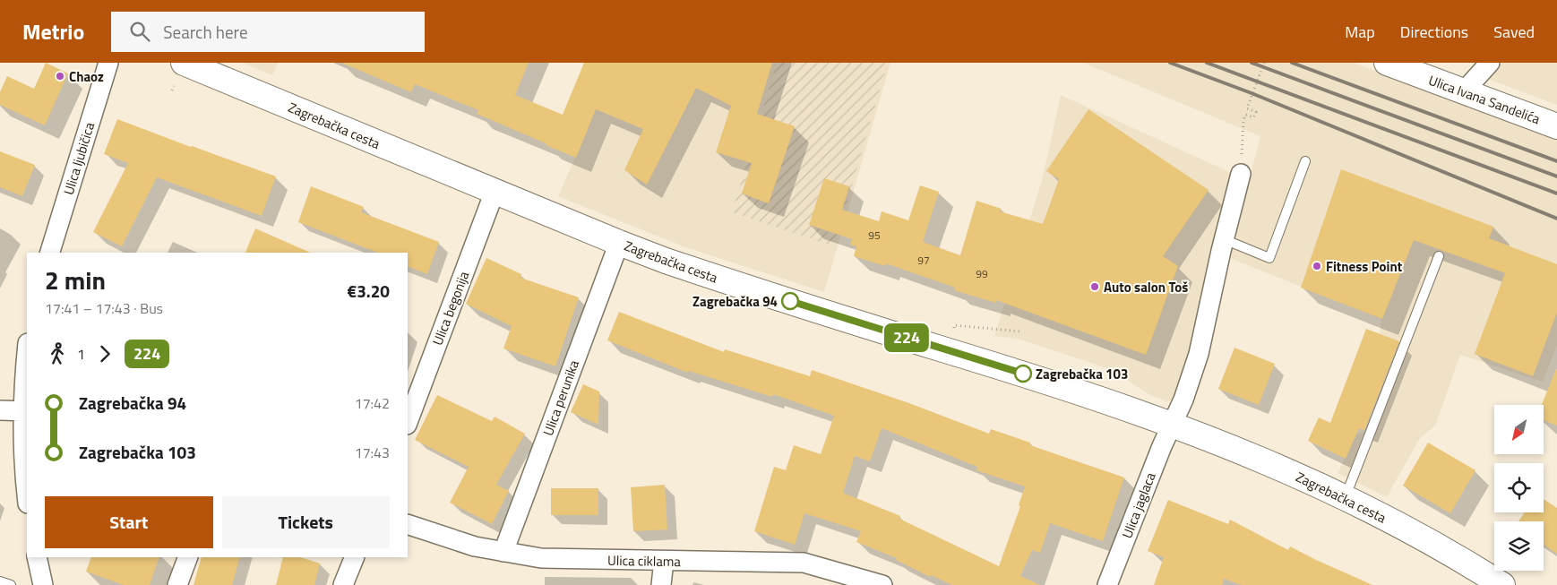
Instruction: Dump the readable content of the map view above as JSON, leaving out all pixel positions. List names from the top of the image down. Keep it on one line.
{"streets":{"main road":["Ulica Ivana Sandelića","Zagrebačka cesta"],"street":["Ulica ljubičica","Ulica begonija","Ulica perunika","Ulica jaglaca","Ulica ciklama"]},"crossings":[["Zagrebačka cesta","Ulica begonija"],["Zagrebačka cesta","Ulica perunika"],["Zagrebačka cesta","Ulica jaglaca"],["Ulica perunika","Ulica ciklama"]],"places":["Chaoz","Fitness Point","Auto salon Toš","Zagrebačka 94","Zagrebačka 103"],"lines":["bus line 224"],"house_numbers":["95","97","99"],"north":"bottom left","page":{"header":"Metrio","search":"Search here","nav":["Map","Directions","Saved"],"on_map":"224","heading":["2 min","17:41 – 17:43 · Bus","€3.20"],"legs":["1","224"],"list":[{"name":"Zagrebačka 94","value":"17:42"},{"name":"Zagrebačka 103","value":"17:43"}],"buttons":["Start","Tickets"]}}
